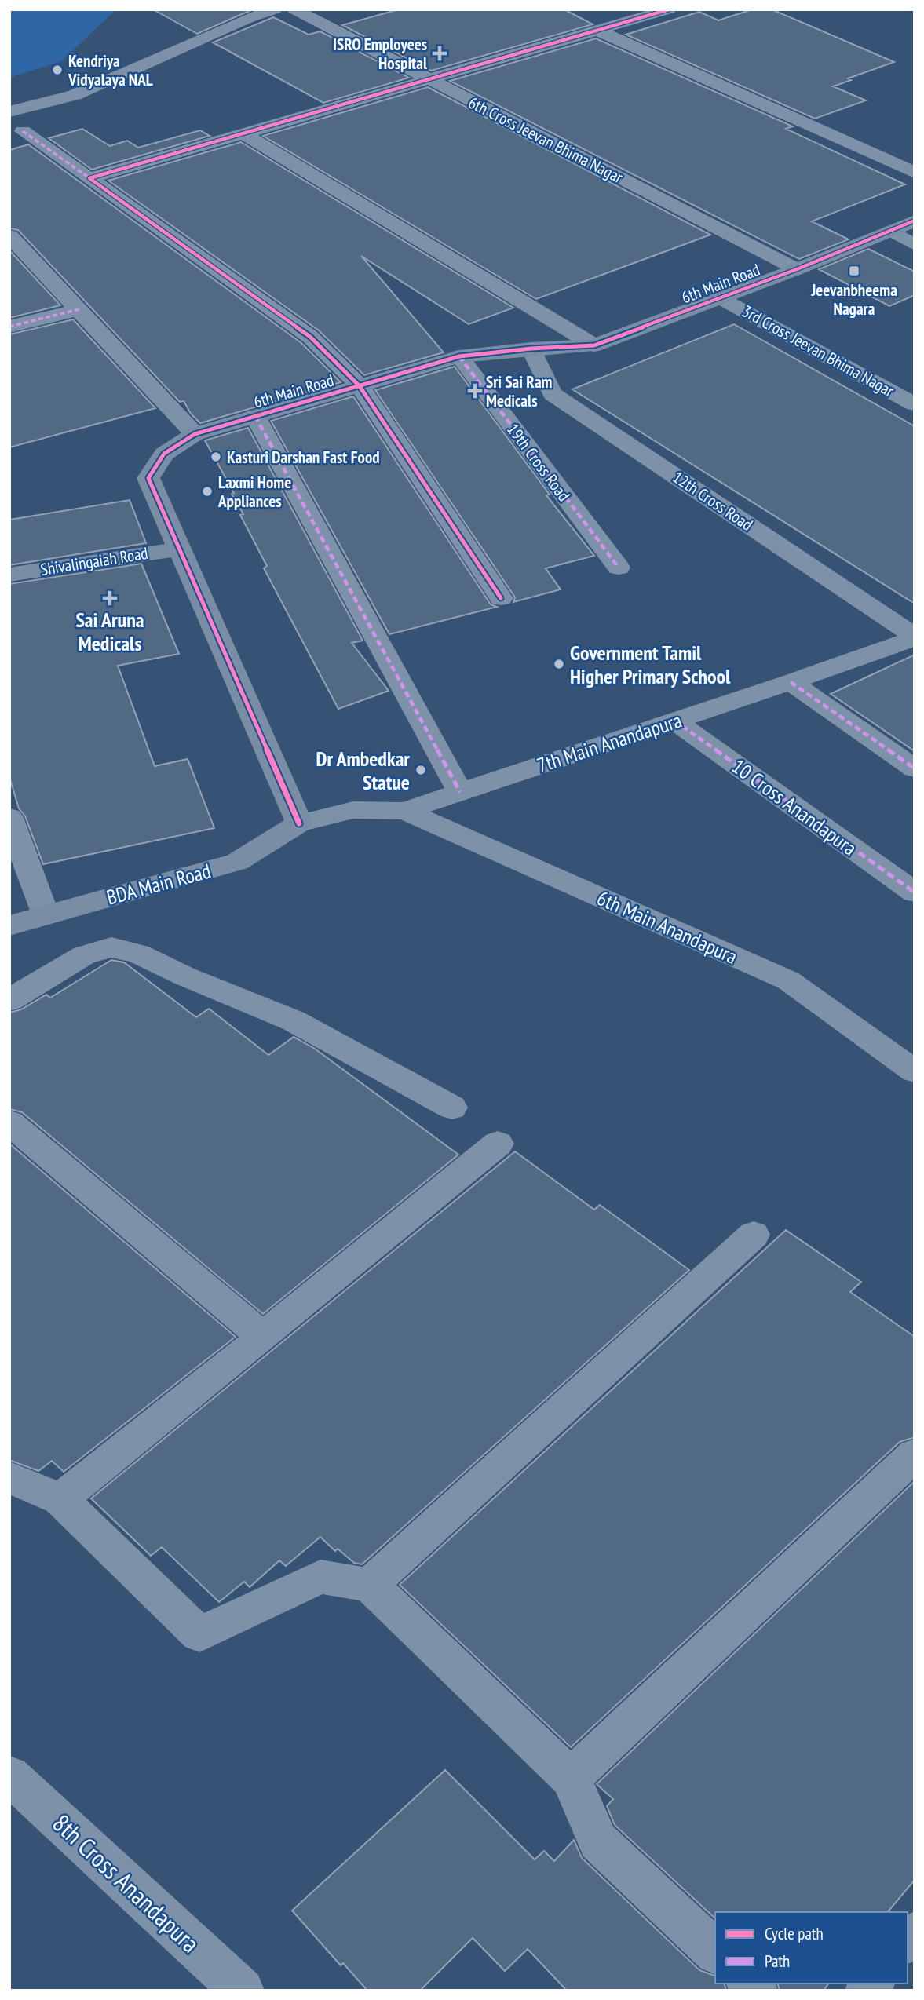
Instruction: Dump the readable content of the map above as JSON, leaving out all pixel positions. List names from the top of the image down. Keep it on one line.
{"streets":{"street":["6th Cross Jeevan Bhima Nagar","6th Main Road","3rd Cross Jeevan Bhima Nagar","19th Cross Road","12th Cross Road","Shivalingaiah Road","7th Main Anandapura","10 Cross Anandapura","BDA Main Road","6th Main Anandapura","8th Cross Anandapura"]},"crossings":[["6th Cross Jeevan Bhima Nagar","6th Main Road"],["6th Main Road","3rd Cross Jeevan Bhima Nagar"],["6th Main Road","19th Cross Road"],["6th Main Road","12th Cross Road"],["6th Main Road","Shivalingaiah Road"],["6th Main Road","7th Main Anandapura"],["6th Main Road","BDA Main Road"],["12th Cross Road","7th Main Anandapura"],["7th Main Anandapura","10 Cross Anandapura"],["7th Main Anandapura","BDA Main Road"],["7th Main Anandapura","6th Main Anandapura"]],"places":{"health":["ISRO Employees Hospital","Sri Sai Ram Medicals","Sai Aruna Medicals"],"other":["Kendriya Vidyalaya NAL","Kasturi Darshan Fast Food","Laxmi Home Appliances","Government Tamil Higher Primary School","Dr Ambedkar Statue"],"transit":["Jeevanbheema Nagara"]},"legend":["Cycle path","Path"]}
